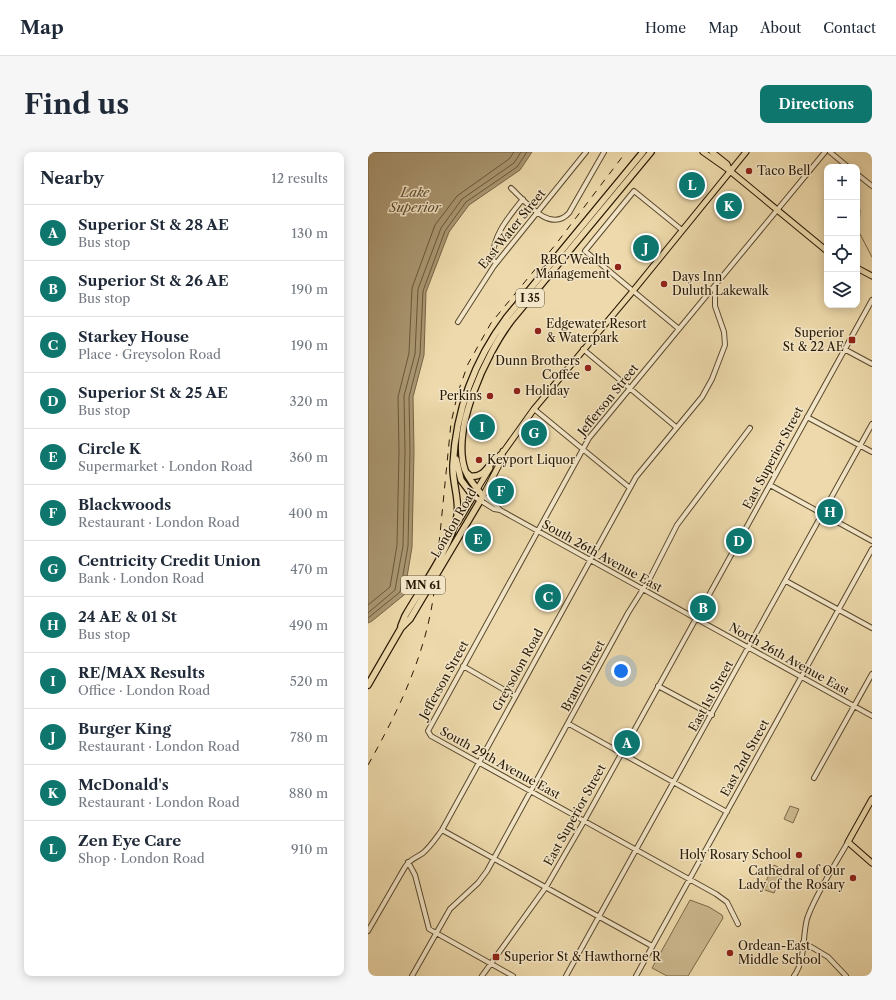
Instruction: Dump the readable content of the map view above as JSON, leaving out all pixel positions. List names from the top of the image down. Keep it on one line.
{"streets":{"highway":["I 35","London Road","MN 61"],"street":["East Water Street","Jefferson Street","East Superior Street","South 26th Avenue East","North 26th Avenue East","Greysolon Road","Branch Street","East 1st Street","East 2nd Street","South 29th Avenue East"]},"crossings":[["I 35","London Road"],["I 35","South 26th Avenue East"],["Jefferson Street","South 26th Avenue East"],["Jefferson Street","Greysolon Road"],["Jefferson Street","South 29th Avenue East"],["East Superior Street","South 26th Avenue East"],["East Superior Street","North 26th Avenue East"],["East Superior Street","South 29th Avenue East"],["London Road","South 26th Avenue East"],["London Road","MN 61"],["South 26th Avenue East","North 26th Avenue East"],["South 26th Avenue East","Greysolon Road"],["South 26th Avenue East","Branch Street"],["North 26th Avenue East","East 1st Street"],["North 26th Avenue East","East 2nd Street"],["Greysolon Road","South 29th Avenue East"],["Branch Street","South 29th Avenue East"],["East 1st Street","South 29th Avenue East"],["East 2nd Street","South 29th Avenue East"]],"water":["Lake Superior"],"places":{"other":["Taco Bell","RBC Wealth Management","Days Inn Duluth Lakewalk","Edgewater Resort & Waterpark","Dunn Brothers Coffee","Holiday","Perkins","Keyport Liquor","Holy Rosary School","Cathedral of Our Lady of the Rosary","Ordean-East Middle School"],"transit":["Superior St & 22 AE","Superior St & Hawthorne R"]},"page":{"header":"Map","nav":["Home","Map","About","Contact"],"buttons":"Directions","title":"Find us","heading":["Nearby","12 results"],"map_buttons":["+","−"],"pins":["L","K","J","I","G","F","H","E","D","C","B","A"],"list":[{"mark":"A","name":"Superior St & 28 AE","note":"Bus stop","value":"130 m"},{"mark":"B","name":"Superior St & 26 AE","note":"Bus stop","value":"190 m"},{"mark":"C","name":"Starkey House","note":"Place · Greysolon Road","value":"190 m"},{"mark":"D","name":"Superior St & 25 AE","note":"Bus stop","value":"320 m"},{"mark":"E","name":"Circle K","note":"Supermarket · London Road","value":"360 m"},{"mark":"F","name":"Blackwoods","note":"Restaurant · London Road","value":"400 m"},{"mark":"G","name":"Centricity Credit Union","note":"Bank · London Road","value":"470 m"},{"mark":"H","name":"24 AE & 01 St","note":"Bus stop","value":"490 m"},{"mark":"I","name":"RE/MAX Results","note":"Office · London Road","value":"520 m"},{"mark":"J","name":"Burger King","note":"Restaurant · London Road","value":"780 m"},{"mark":"K","name":"McDonald's","note":"Restaurant · London Road","value":"880 m"},{"mark":"L","name":"Zen Eye Care","note":"Shop · London Road","value":"910 m"}]}}
